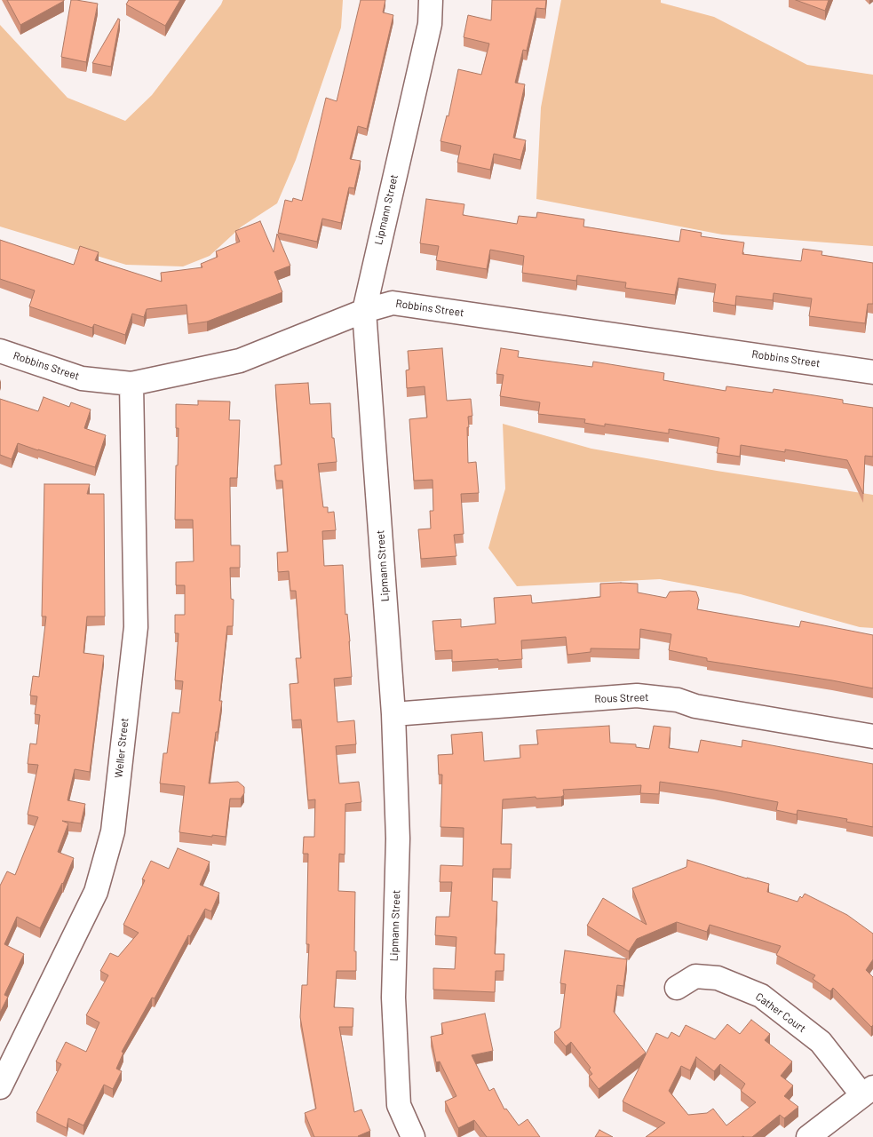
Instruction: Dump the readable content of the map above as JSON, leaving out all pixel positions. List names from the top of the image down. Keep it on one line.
{"streets":{"street":["Lipmann Street","Robbins Street","Rous Street","Weller Street","Cather Court"]},"crossings":[["Lipmann Street","Robbins Street"],["Lipmann Street","Rous Street"],["Robbins Street","Weller Street"]]}
